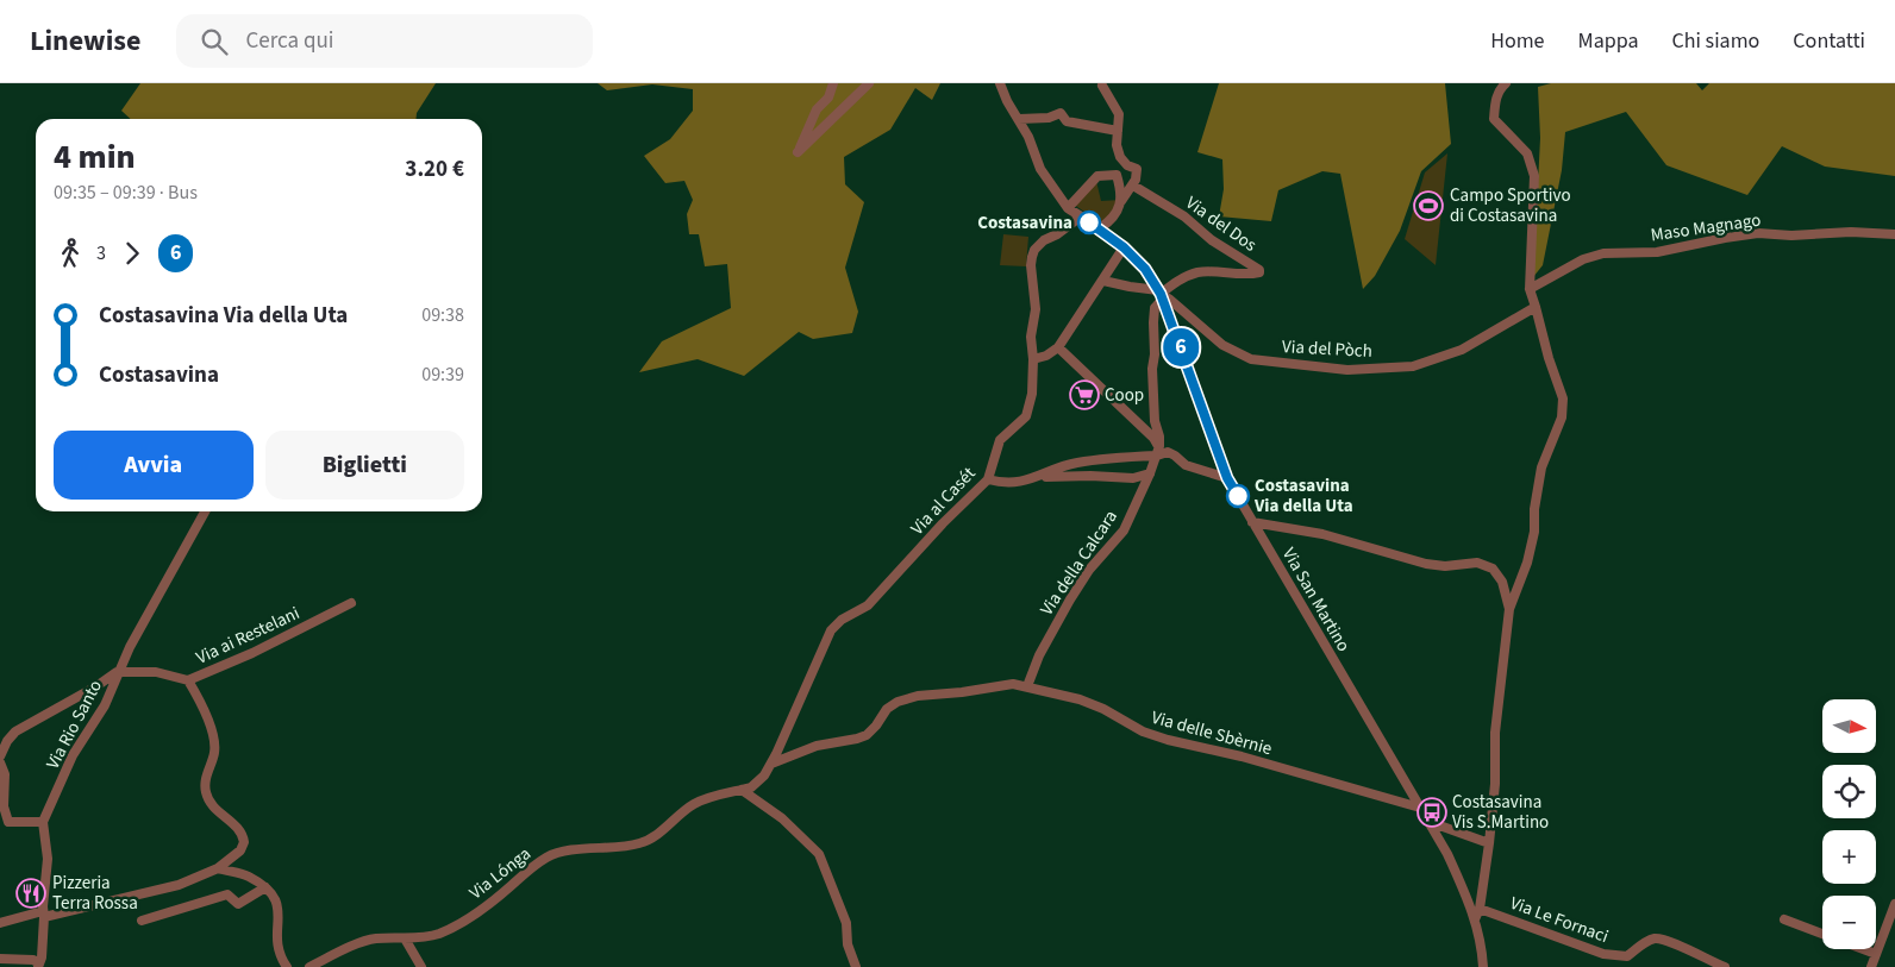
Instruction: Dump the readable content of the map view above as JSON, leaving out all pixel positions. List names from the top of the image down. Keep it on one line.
{"streets":{"street":["Via del Dos","Maso Magnago","Via del Pòch","Via al Casét","Via della Calcara","Via San Martino","Via ai Restelani","Via Rio Santo","Via delle Sbèrnie","Via Lónga","Via Le Fornaci"]},"crossings":[["Via del Dos","Via del Pòch"],["Via del Dos","Via San Martino"],["Via del Pòch","Via San Martino"],["Via al Casét","Via San Martino"],["Via al Casét","Via delle Sbèrnie"],["Via al Casét","Via Lónga"],["Via della Calcara","Via delle Sbèrnie"],["Via San Martino","Via delle Sbèrnie"],["Via ai Restelani","Via Rio Santo"],["Via delle Sbèrnie","Via Lónga"]],"places":{"sports":["Campo Sportivo di Costasavina"],"other":["Costasavina","Costasavina Via della Uta"],"supermarket":["Coop"],"bus stop":["Costasavina Vis S.Martino"],"restaurant":["Pizzeria Terra Rossa"]},"lines":["bus line 6"],"north":"right","page":{"header":"Linewise","search":"Cerca qui","nav":["Home","Mappa","Chi siamo","Contatti"],"on_map":"6","heading":["4 min","09:35 – 09:39 · Bus","3.20 €"],"legs":["3","6"],"list":[{"name":"Costasavina Via della Uta","value":"09:38"},{"name":"Costasavina","value":"09:39"}],"buttons":["Avvia","Biglietti"],"map_buttons":["+","−"]}}
